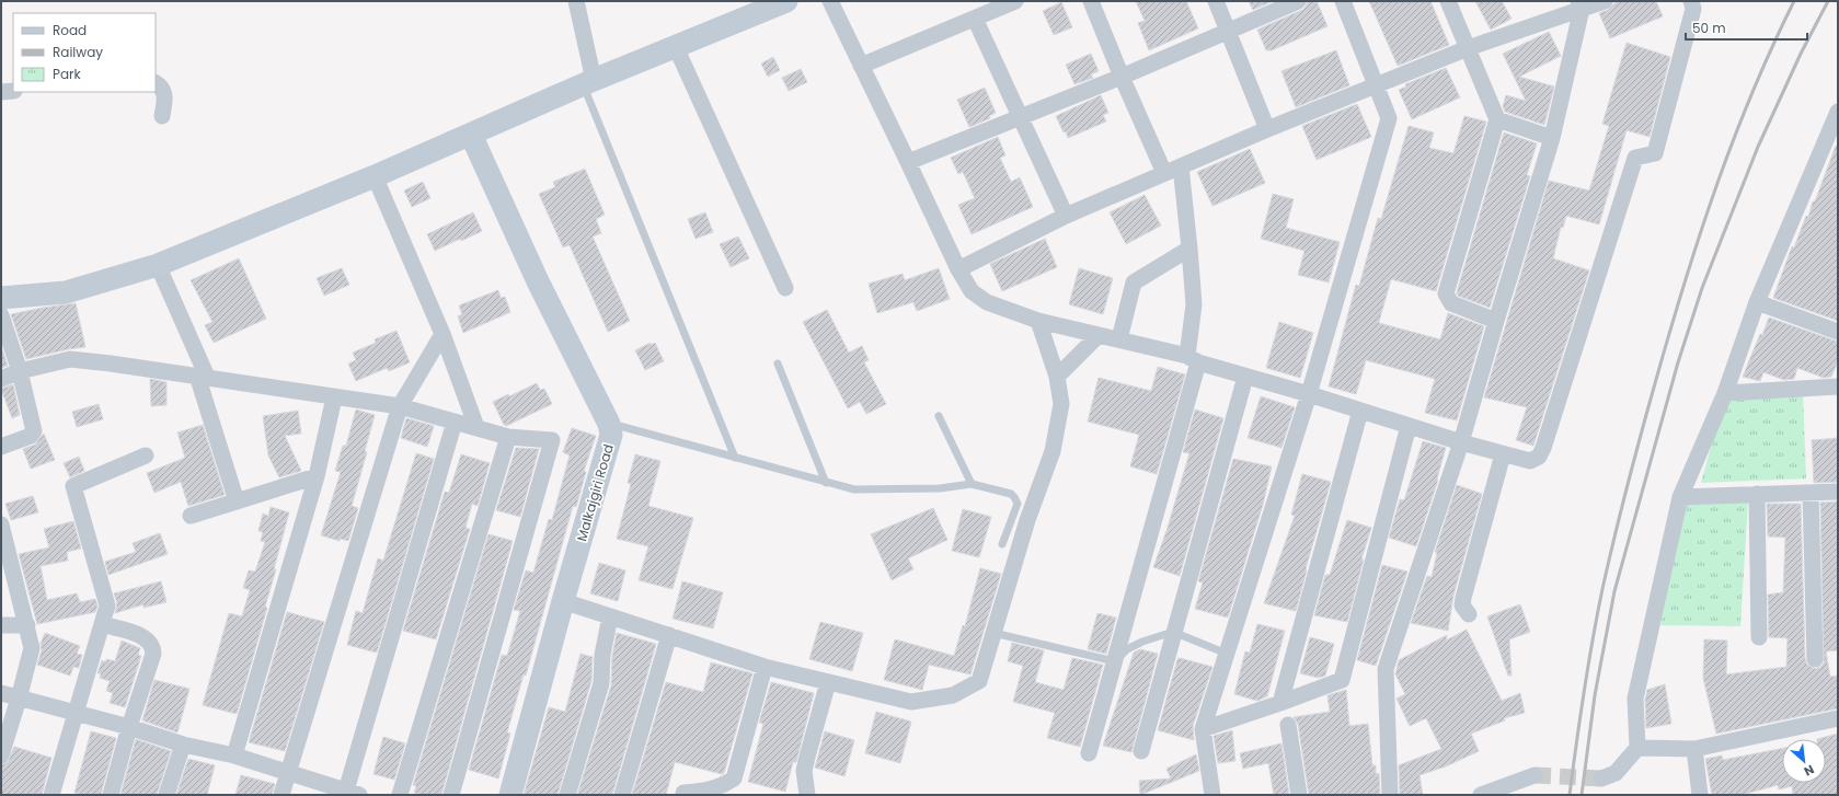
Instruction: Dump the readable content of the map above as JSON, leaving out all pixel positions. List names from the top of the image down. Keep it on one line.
{"streets":{"main road":["Malkajgiri Road"]},"legend":["Road","Railway","Park"],"scale_bar":"50 m","north":"bottom right"}
